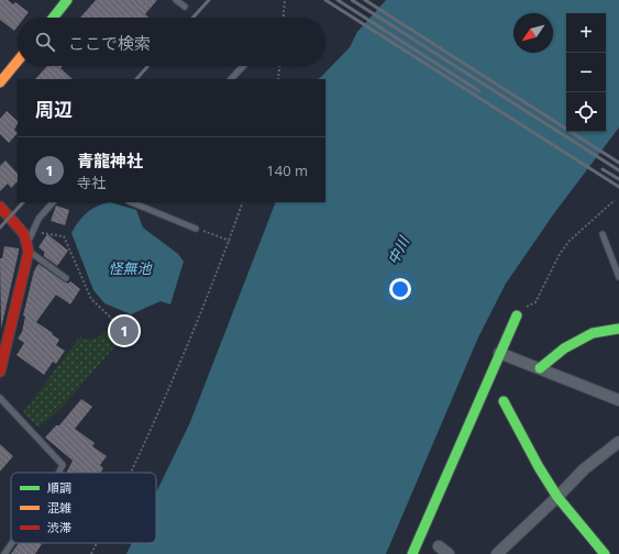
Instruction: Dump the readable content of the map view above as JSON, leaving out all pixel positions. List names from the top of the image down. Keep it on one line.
{"water":["中川","怪無池"],"legend":["順調","混雑","渋滞"],"north":"bottom left","page":{"map_buttons":["+","−"],"search":"ここで検索","heading":"周辺","list":[{"mark":"1","name":"青龍神社","note":"寺社","value":"140 m"}],"pins":"1"}}
